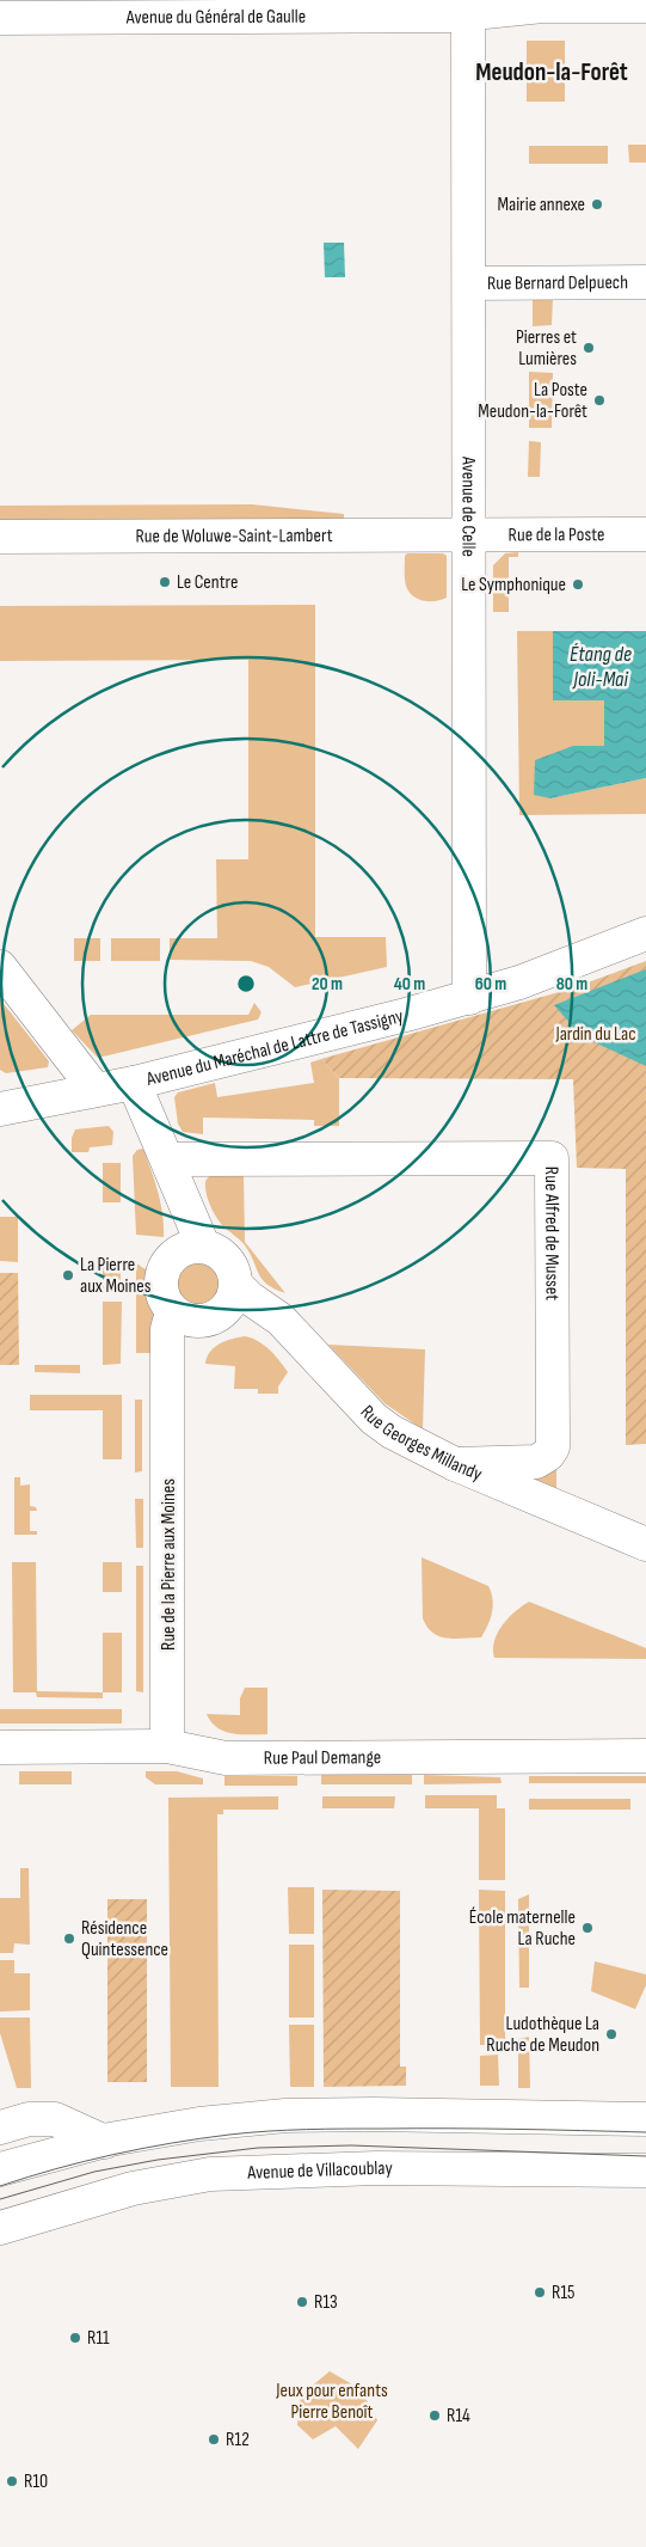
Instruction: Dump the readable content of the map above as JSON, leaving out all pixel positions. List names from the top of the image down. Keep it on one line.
{"streets":{"street":["Avenue du Général de Gaulle","Rue Bernard Delpuech","Avenue de Celle","Rue de la Poste","Rue de Woluwe-Saint-Lambert","Avenue du Maréchal de Lattre de Tassigny","Rue Alfred de Musset","Rue Georges Millandy","Rue de la Pierre aux Moines","Rue Paul Demange","Avenue de Villacoublay"]},"crossings":[["Avenue du Général de Gaulle","Avenue de Celle"],["Rue Bernard Delpuech","Avenue de Celle"],["Avenue de Celle","Rue de la Poste"],["Avenue de Celle","Rue de Woluwe-Saint-Lambert"],["Avenue de Celle","Avenue du Maréchal de Lattre de Tassigny"],["Rue de la Poste","Rue de Woluwe-Saint-Lambert"],["Rue Alfred de Musset","Rue Georges Millandy"],["Rue Georges Millandy","Rue de la Pierre aux Moines"],["Rue de la Pierre aux Moines","Rue Paul Demange"]],"districts":["Meudon-la-Forêt"],"water":["Étang de Joli-Mai"],"parks":["Jardin du Lac","Jeux pour enfants Pierre Benoît"],"places":["Mairie annexe","Pierres et Lumières","La Poste Meudon-la-Forêt","Le Centre","Le Symphonique","La Pierre aux Moines","École maternelle La Ruche","Résidence Quintessence","Ludothèque La Ruche de Meudon","R15","R13","R11","R14","R12","R10"],"rings":["20 m","40 m","60 m","80 m"]}
